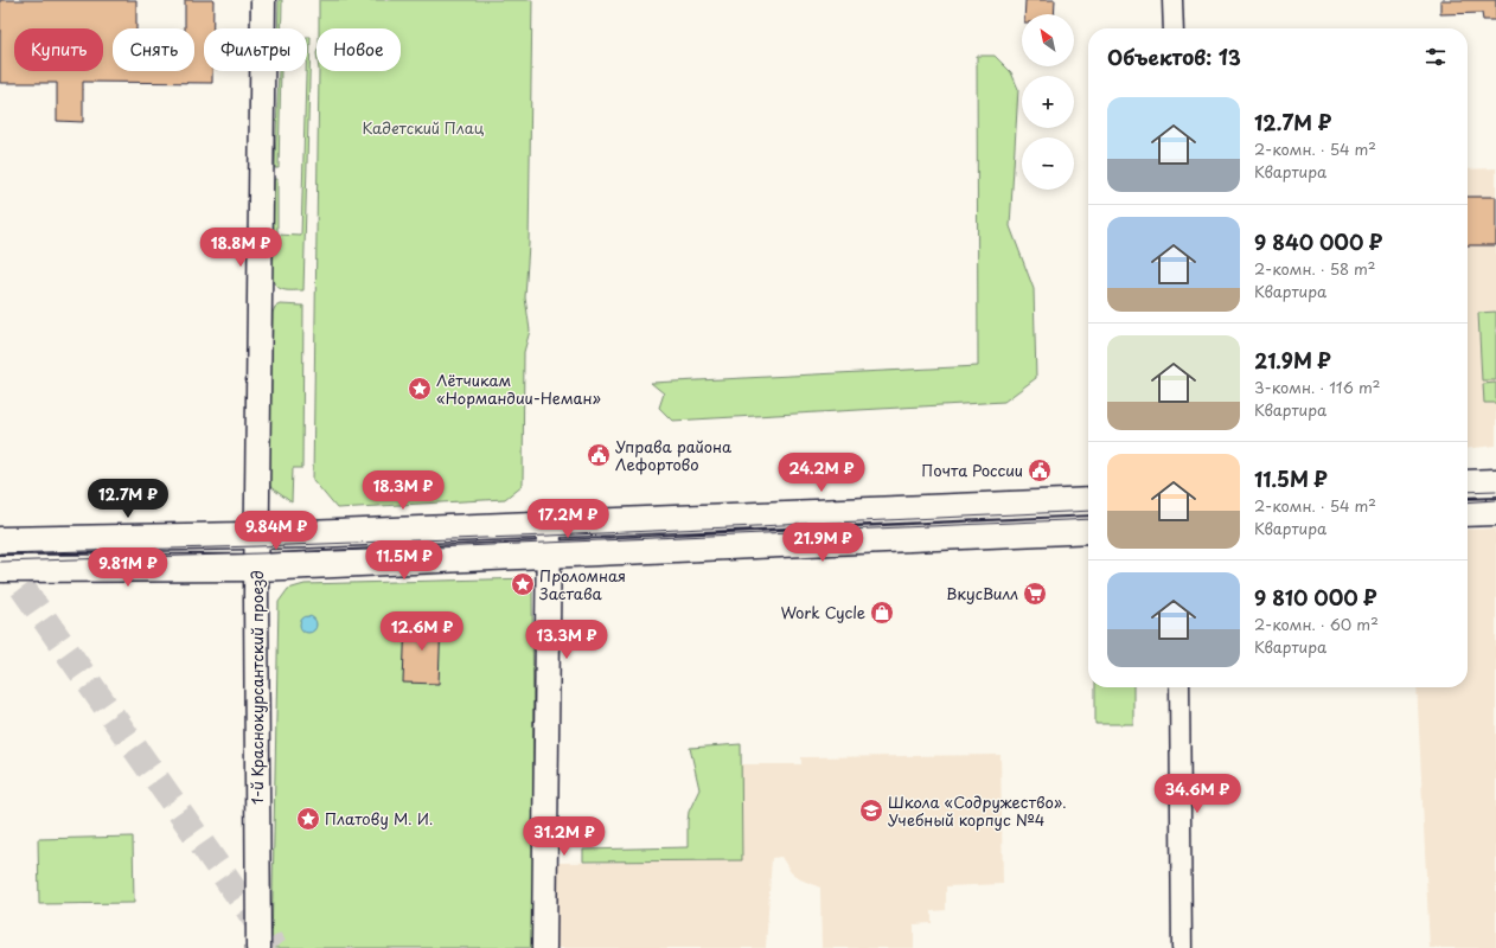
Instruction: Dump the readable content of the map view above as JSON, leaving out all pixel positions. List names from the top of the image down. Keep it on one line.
{"streets":{"street":["1-й Краснокурсантский проезд"]},"parks":["Кадетский Плац"],"places":{"place":["Лётчикам «Нормандии-Неман»","Проломная Застава","Платову М. И."],"public building":["Управа района Лефортово","Почта России"],"supermarket":["ВкусВилл"],"shop":["Work Cycle"],"school or university":["Школа «Содружество». Учебный корпус №4"]},"north":"top left","page":{"map_buttons":["+","−"],"chip":["Купить","Снять","Фильтры","Новое"],"heading":"Объектов: 13","list":[{"name":"12.7M ₽","note":"2-комн. · 54 m² · Квартира"},{"name":"9 840 000 ₽","note":"2-комн. · 58 m² · Квартира"},{"name":"21.9M ₽","note":"3-комн. · 116 m² · Квартира"},{"name":"11.5M ₽","note":"2-комн. · 54 m² · Квартира"},{"name":"9 810 000 ₽","note":"2-комн. · 60 m² · Квартира"}],"price":["18.8M ₽","24.2M ₽","18.3M ₽","12.7M ₽","17.2M ₽","9.84M ₽","21.9M ₽","11.5M ₽","9.81M ₽","12.6M ₽","13.3M ₽","34.6M ₽","31.2M ₽"]}}
